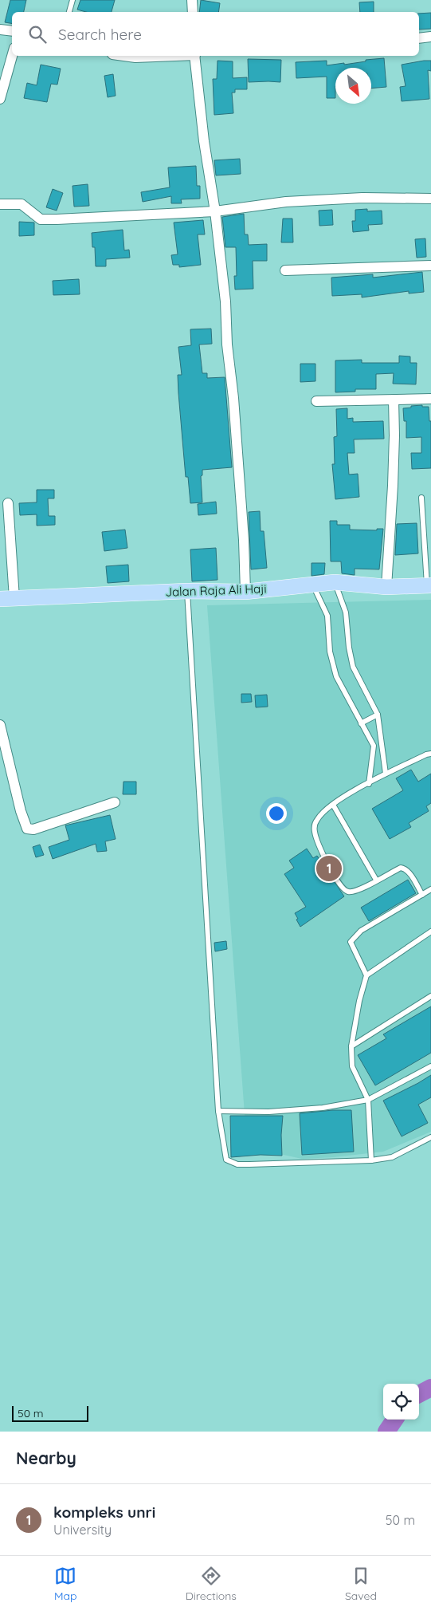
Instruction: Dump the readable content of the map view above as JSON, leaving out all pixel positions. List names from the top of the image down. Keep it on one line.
{"streets":{"main road":["Jalan Raja Ali Haji"]},"scale_bar":"50 m","north":"bottom right","page":{"search":"Search here","pins":"1","scale":"50 m","heading":"Nearby","list":[{"mark":"1","name":"kompleks unri","note":"University","value":"50 m"}],"nav":["Map","Directions","Saved"]}}
